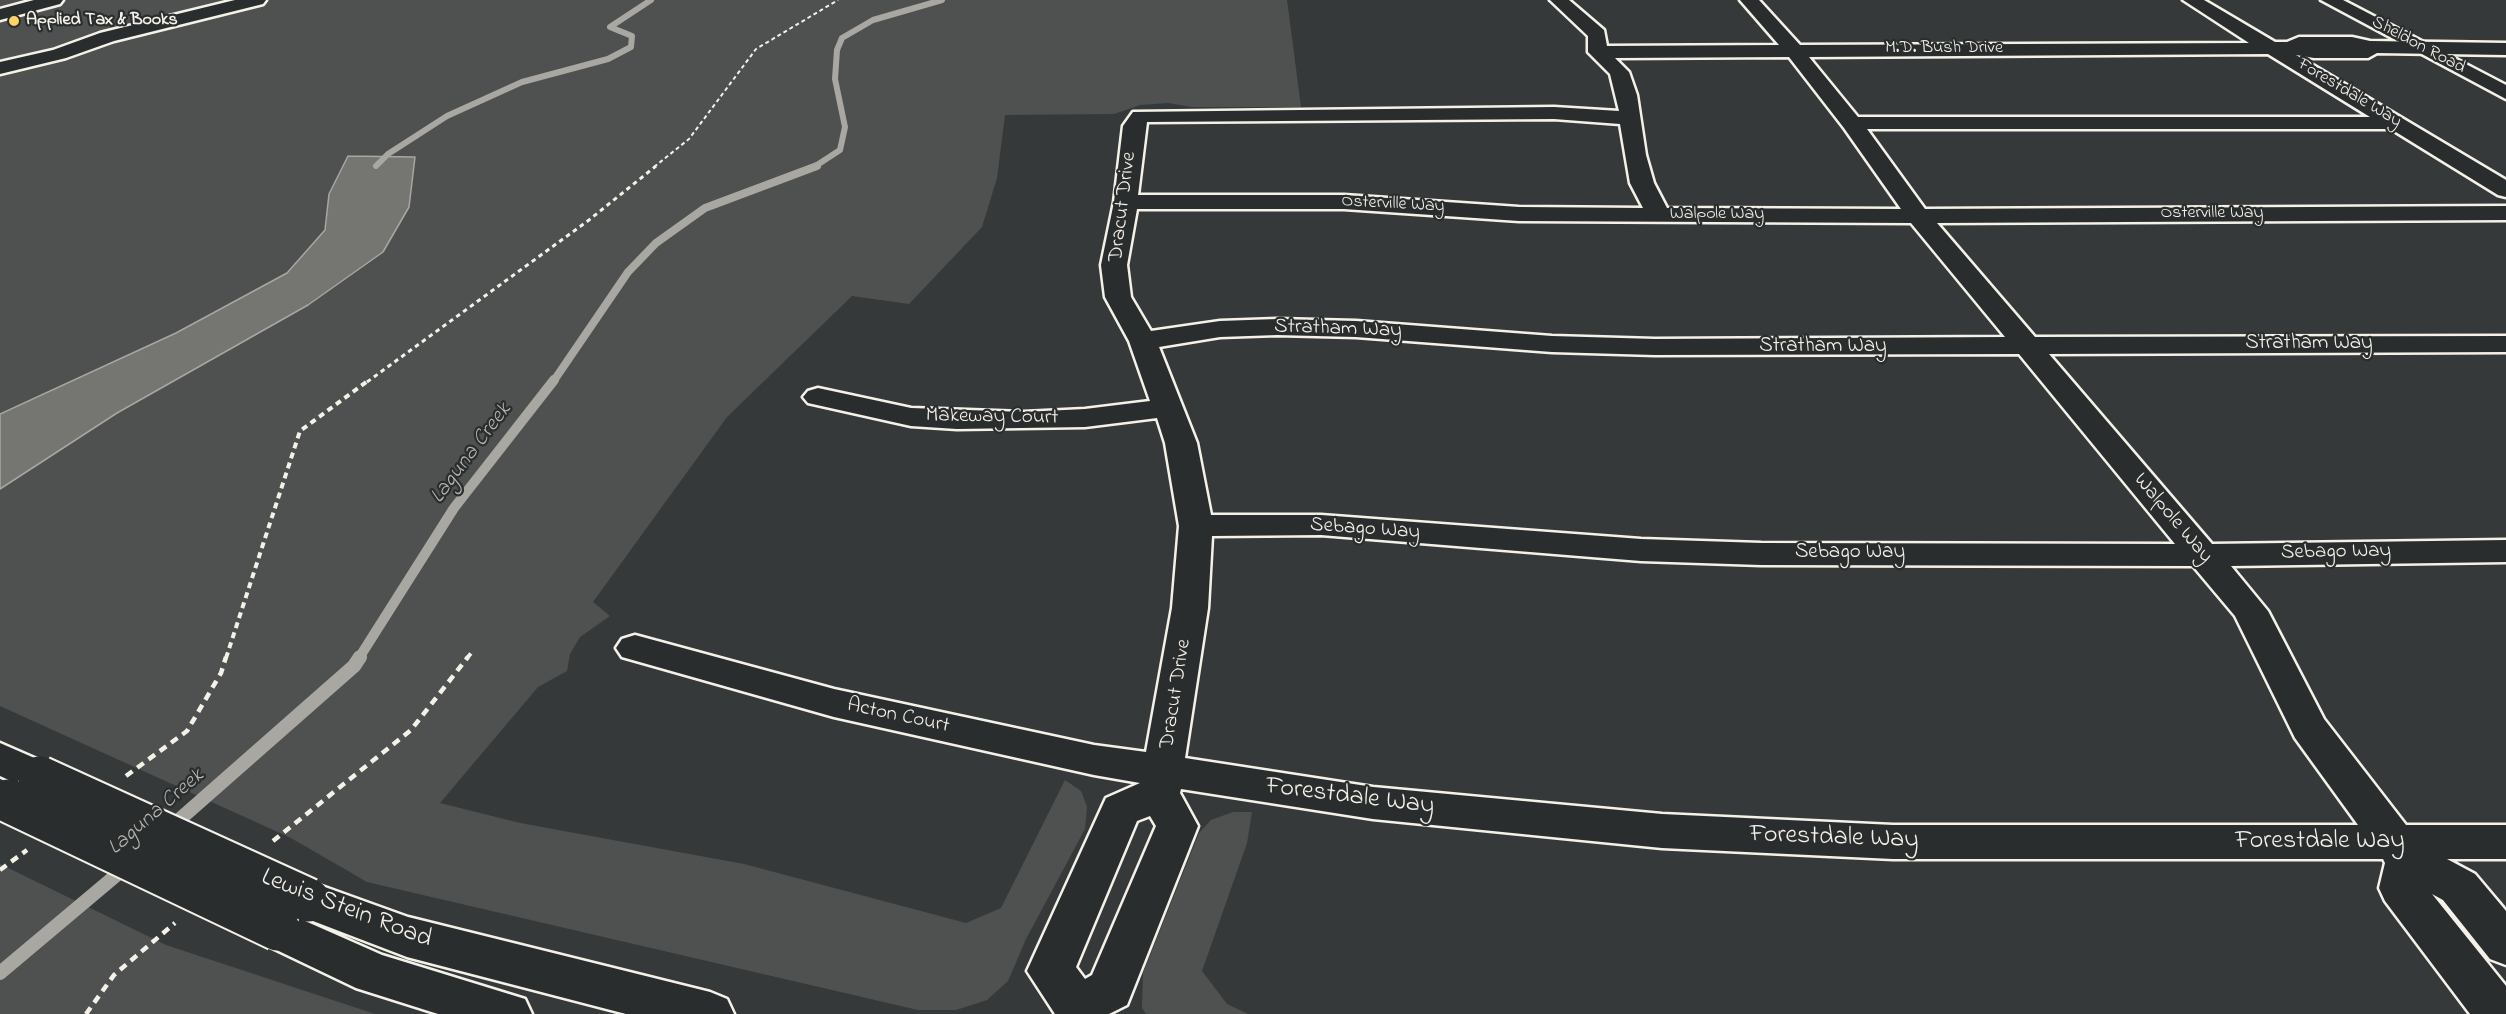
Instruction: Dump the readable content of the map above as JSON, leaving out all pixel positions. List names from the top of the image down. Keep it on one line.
{"streets":{"street":["Sheldon Road","M.D. Bush Drive","Forestdale Way","Osterville Way","Dracut Drive","Walpole Way","Stratham Way","Makeway Court","Sebago Way","Acton Court","Lewis Stein Road"]},"crossings":[["Sheldon Road","M.D. Bush Drive"],["M.D. Bush Drive","Forestdale Way"],["M.D. Bush Drive","Walpole Way"],["Forestdale Way","Dracut Drive"],["Forestdale Way","Walpole Way"],["Forestdale Way","Acton Court"],["Osterville Way","Dracut Drive"],["Osterville Way","Walpole Way"],["Dracut Drive","Walpole Way"],["Dracut Drive","Stratham Way"],["Dracut Drive","Makeway Court"],["Dracut Drive","Sebago Way"],["Dracut Drive","Acton Court"],["Walpole Way","Stratham Way"],["Walpole Way","Sebago Way"]],"water":["Laguna Creek"],"places":["Applied Tax & Books"]}
